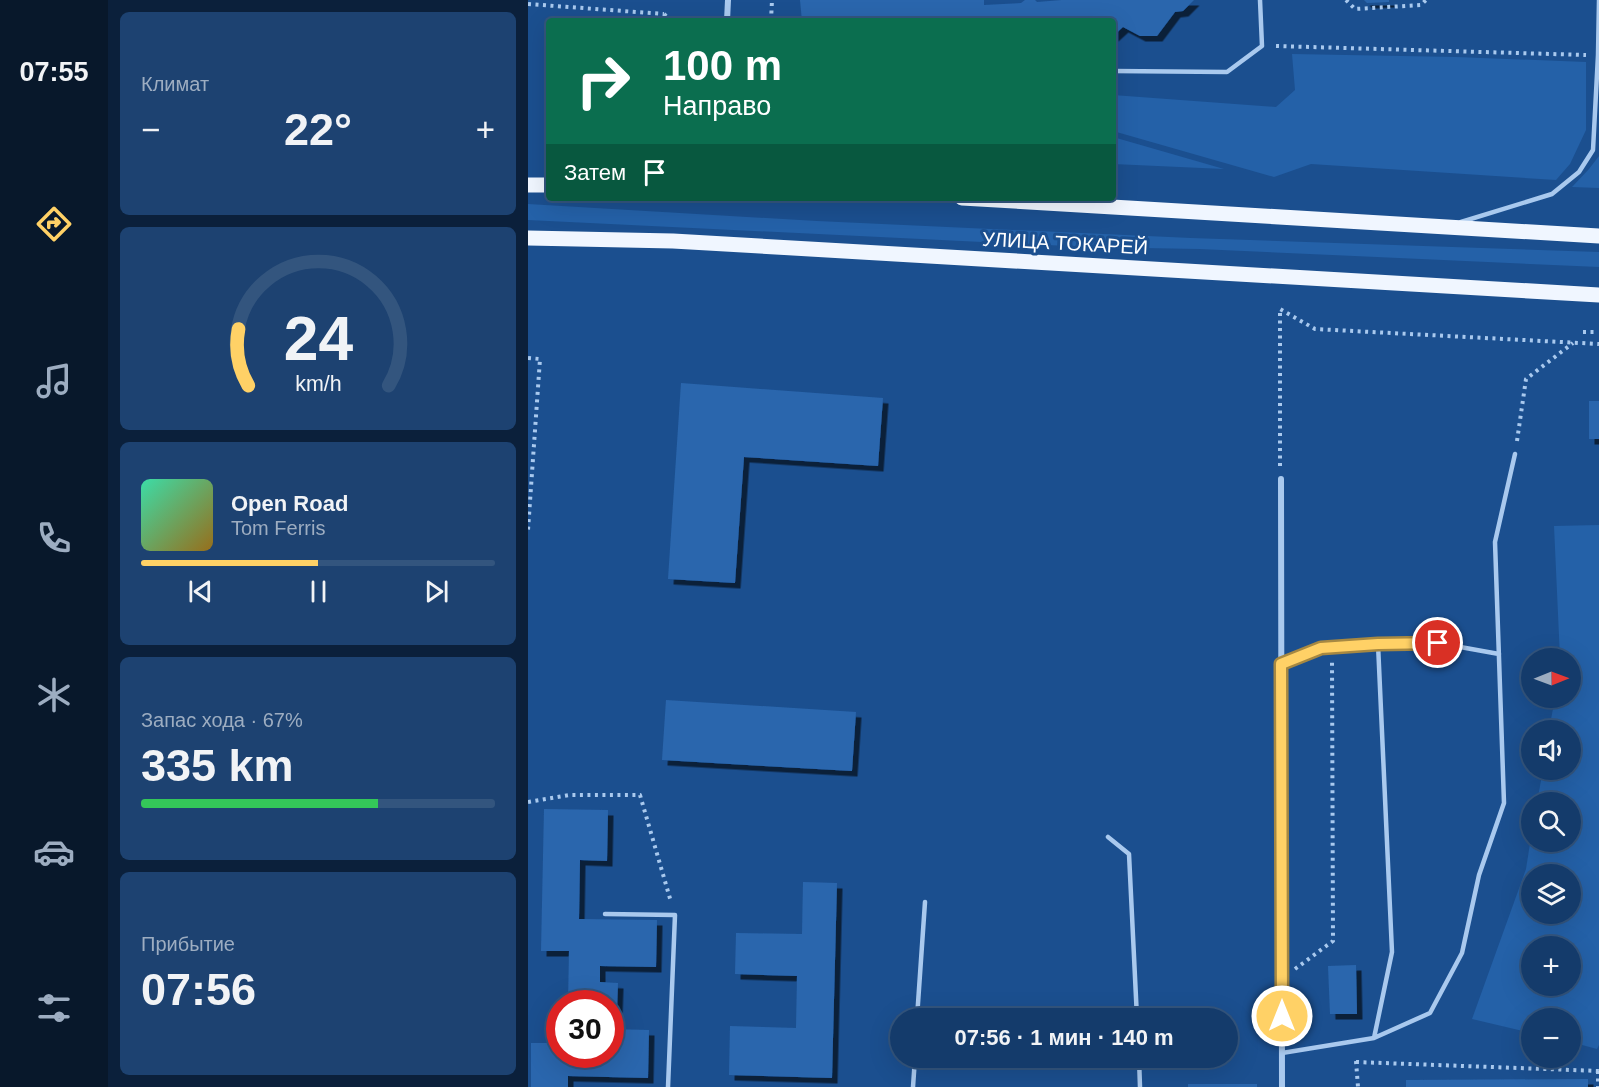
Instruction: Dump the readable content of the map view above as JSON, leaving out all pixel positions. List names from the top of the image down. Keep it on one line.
{"streets":{"main road":["УЛИЦА ТОКАРЕЙ"]},"north":"right","page":{"tabs":"07:55","tile":["Климат",["Запас хода · 67%","335 km"],["Прибытие","07:56"]],"turn":["100 m","Направо"],"heat":["−","22°","+"],"then":"Затем","song":["Open Road","Tom Ferris"],"map_buttons":["+","−"],"limit":"30","trip":"07:56 · 1 мин · 140 m","gauge":["24","km/h"]}}
